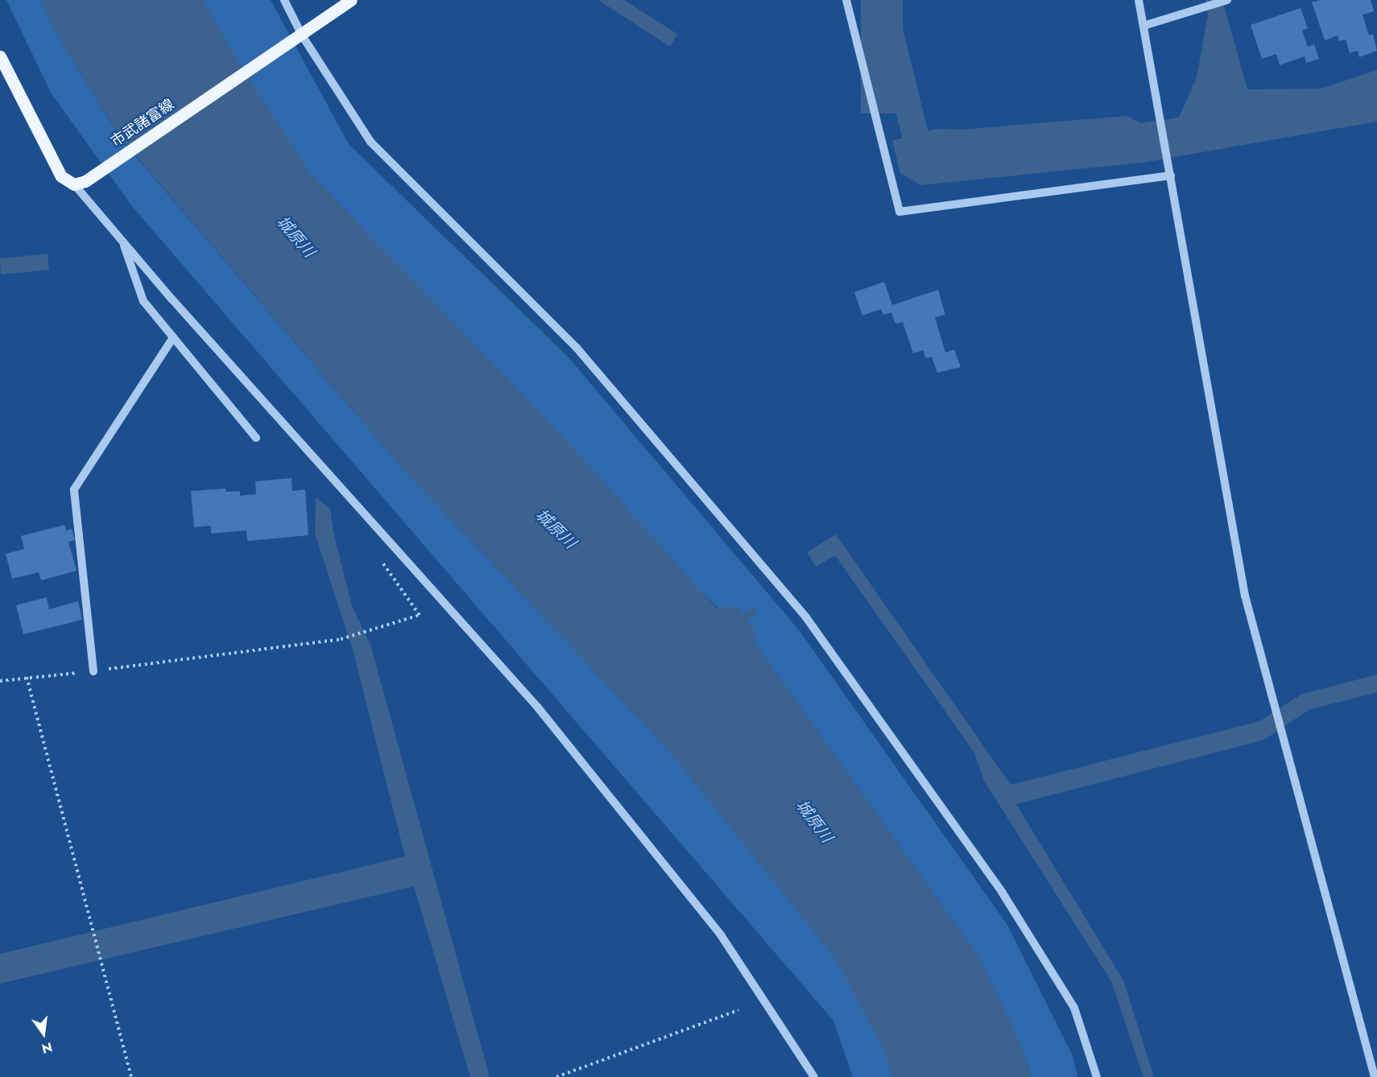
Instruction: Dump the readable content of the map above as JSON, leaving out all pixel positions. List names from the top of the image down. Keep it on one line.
{"streets":{"main road":["市武諸富線"]},"water":["城原川"],"north":"bottom"}
